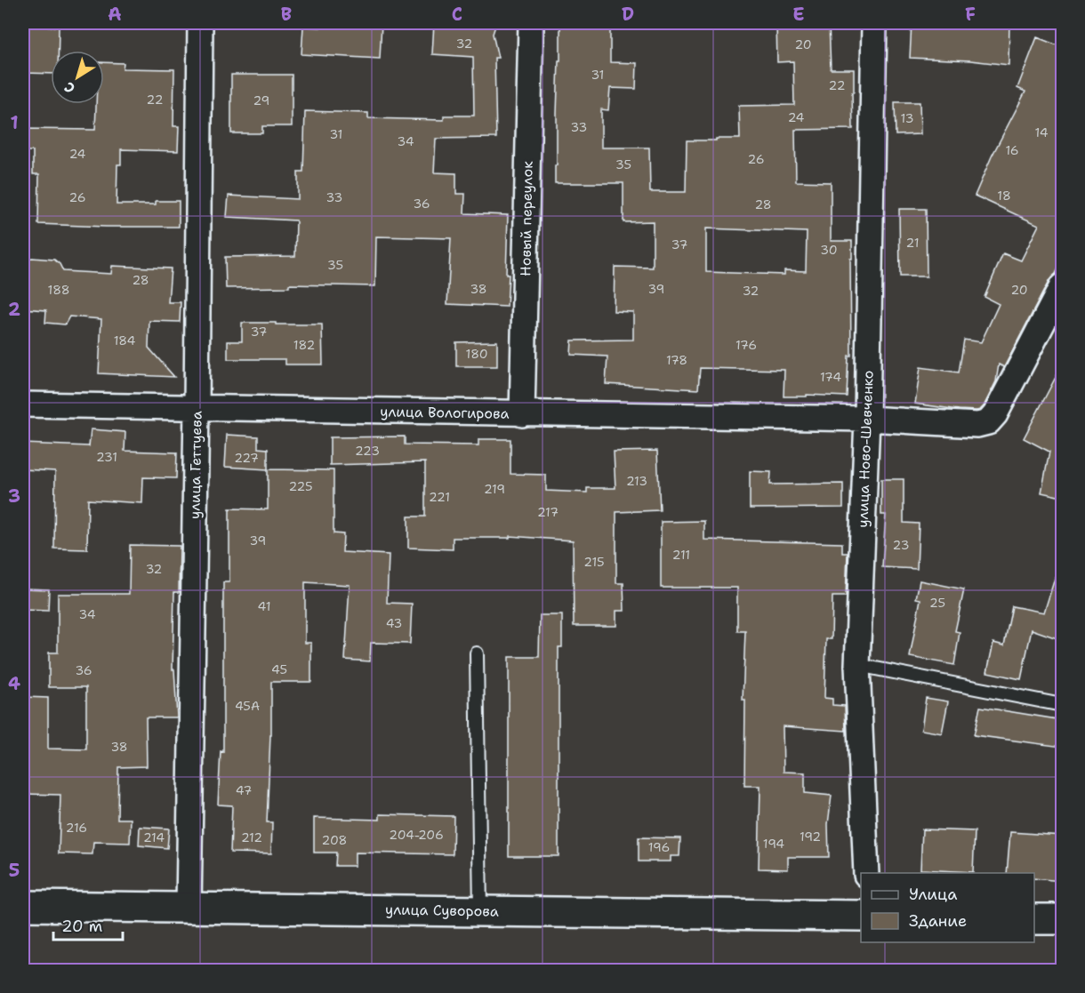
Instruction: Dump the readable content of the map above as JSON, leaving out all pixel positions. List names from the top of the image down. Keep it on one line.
{"streets":{"street":["Новый переулок","улица Вологирова","улица Ново-Шевченко","улица Геттуева","улица Суворова"]},"crossings":[["Новый переулок","улица Вологирова"],["улица Вологирова","улица Ново-Шевченко"],["улица Вологирова","улица Геттуева"],["улица Геттуева","улица Суворова"]],"house_numbers":["32","20","31","22","22","29","24","13","33","14","31","34","16","24","26","35","18","26","33","36","28","21","37","30","35","28","38","39","188","20","32","37","184","182","176","180","178","174","223","231","227","213","225","219","221","217","39","23","211","215","32","25","41","34","43","45","36","45А","38","47","216","204-206","192","214","212","208","194","196"],"legend":["Улица","Здание"],"scale_bar":"20 m","north":"bottom left","grid":{"columns":["A","B","C","D","E","F"],"rows":["1","2","3","4","5"]}}
